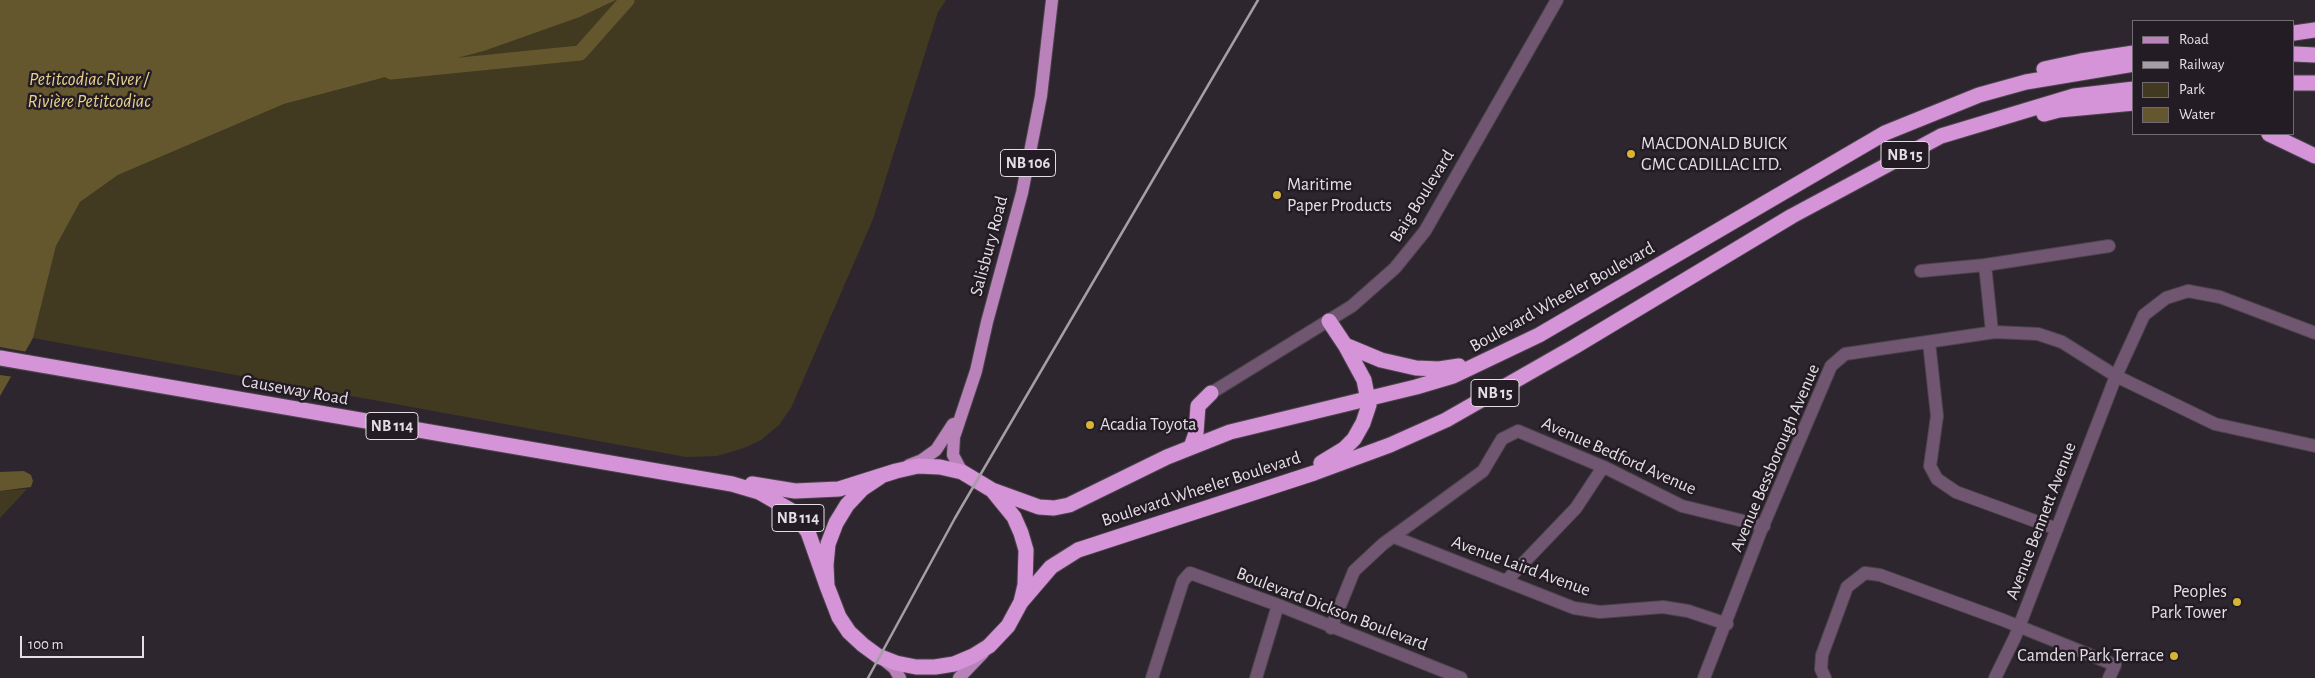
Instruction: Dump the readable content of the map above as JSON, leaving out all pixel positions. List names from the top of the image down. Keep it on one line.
{"streets":{"highway":["NB 15","Boulevard Wheeler Boulevard","Causeway Road","NB 114"],"main road":["NB 106","Salisbury Road"],"street":["Baig Boulevard","Avenue Bedford Avenue","Avenue Bessborough Avenue","Avenue Bennett Avenue","Avenue Laird Avenue","Boulevard Dickson Boulevard"]},"crossings":[["Boulevard Wheeler Boulevard","Causeway Road"],["Avenue Bedford Avenue","Avenue Bessborough Avenue"],["Avenue Bedford Avenue","Avenue Laird Avenue"],["Avenue Bessborough Avenue","Avenue Bennett Avenue"],["Avenue Bessborough Avenue","Avenue Laird Avenue"]],"water":["Petitcodiac River / Rivière Petitcodiac"],"places":["MACDONALD BUICK GMC CADILLAC LTD.","Maritime Paper Products","Acadia Toyota","Peoples Park Tower","Camden Park Terrace"],"legend":["Road","Railway","Park","Water"],"scale_bar":"100 m"}
